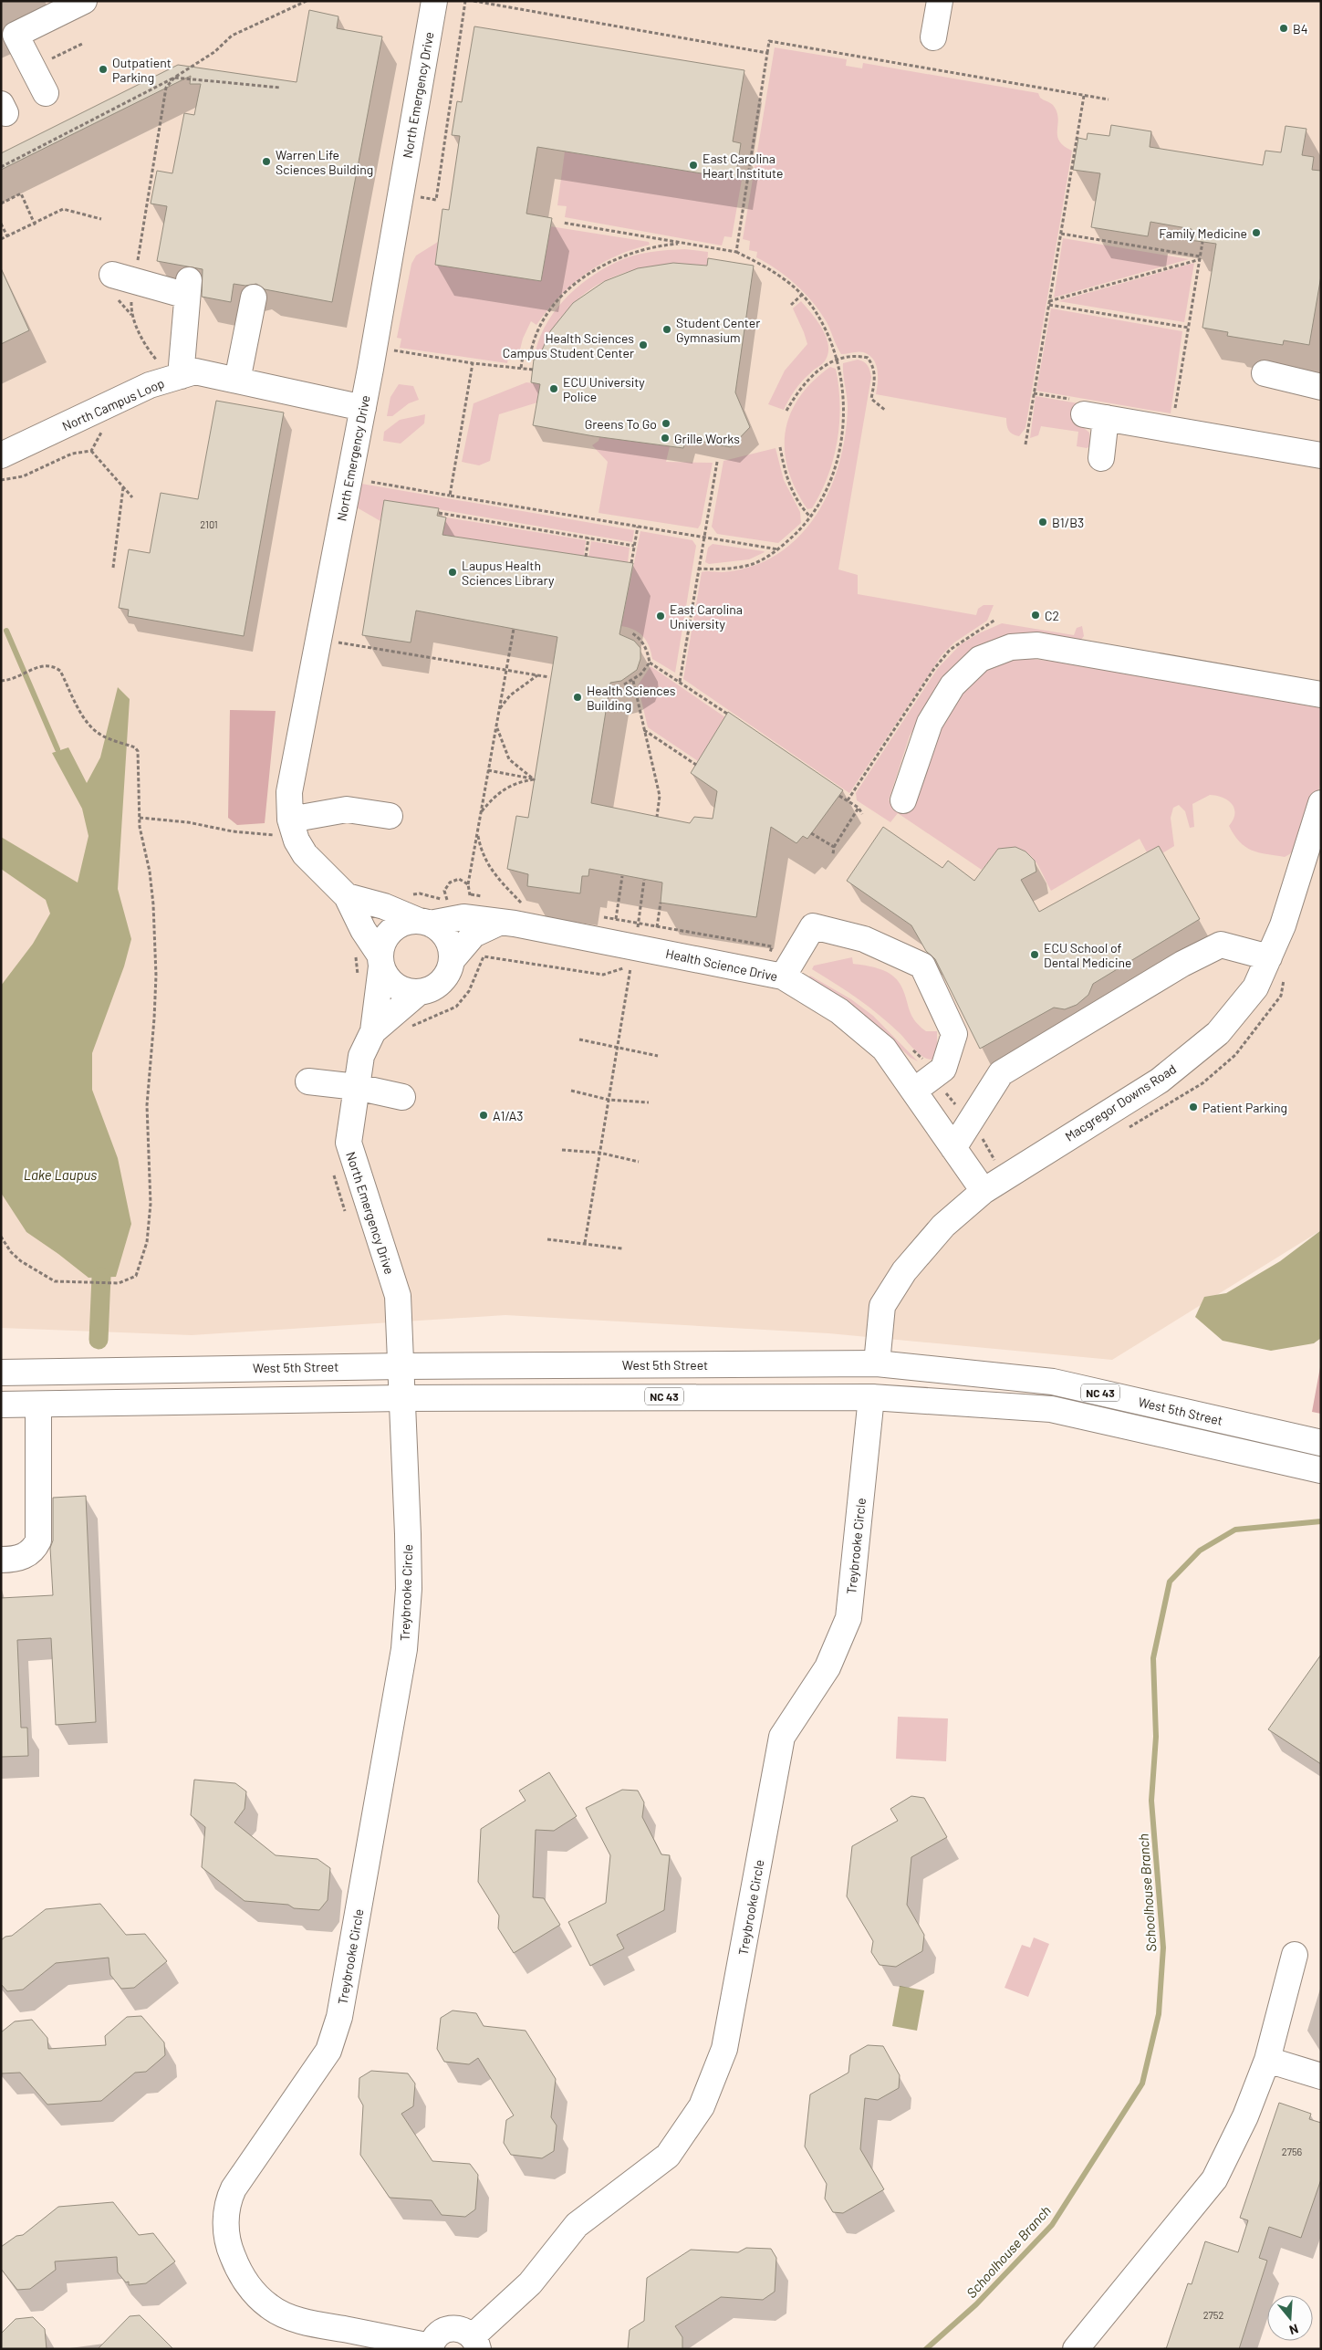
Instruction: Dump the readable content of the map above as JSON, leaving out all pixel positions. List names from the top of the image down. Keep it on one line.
{"streets":{"street":["North Emergency Drive","North Campus Loop","Health Science Drive","Macgregor Downs Road","West 5th Street","NC 43","Treybrooke Circle"]},"crossings":[["North Emergency Drive","North Campus Loop"],["North Emergency Drive","Health Science Drive"],["North Emergency Drive","West 5th Street"],["North Emergency Drive","NC 43"],["North Emergency Drive","Treybrooke Circle"],["Health Science Drive","Macgregor Downs Road"],["Macgregor Downs Road","West 5th Street"],["NC 43","Treybrooke Circle"]],"water":["Lake Laupus","Schoolhouse Branch"],"places":["B4","Outpatient Parking","Warren Life Sciences Building","East Carolina Heart Institute","Family Medicine","Student Center Gymnasium","Health Sciences Campus Student Center","ECU University Police","Greens To Go","Grille Works","B1/B3","Laupus Health Sciences Library","C2","East Carolina University","Health Sciences Building","ECU School of Dental Medicine","Patient Parking","A1/A3"],"house_numbers":["2101","2756","2752"],"north":"bottom"}
